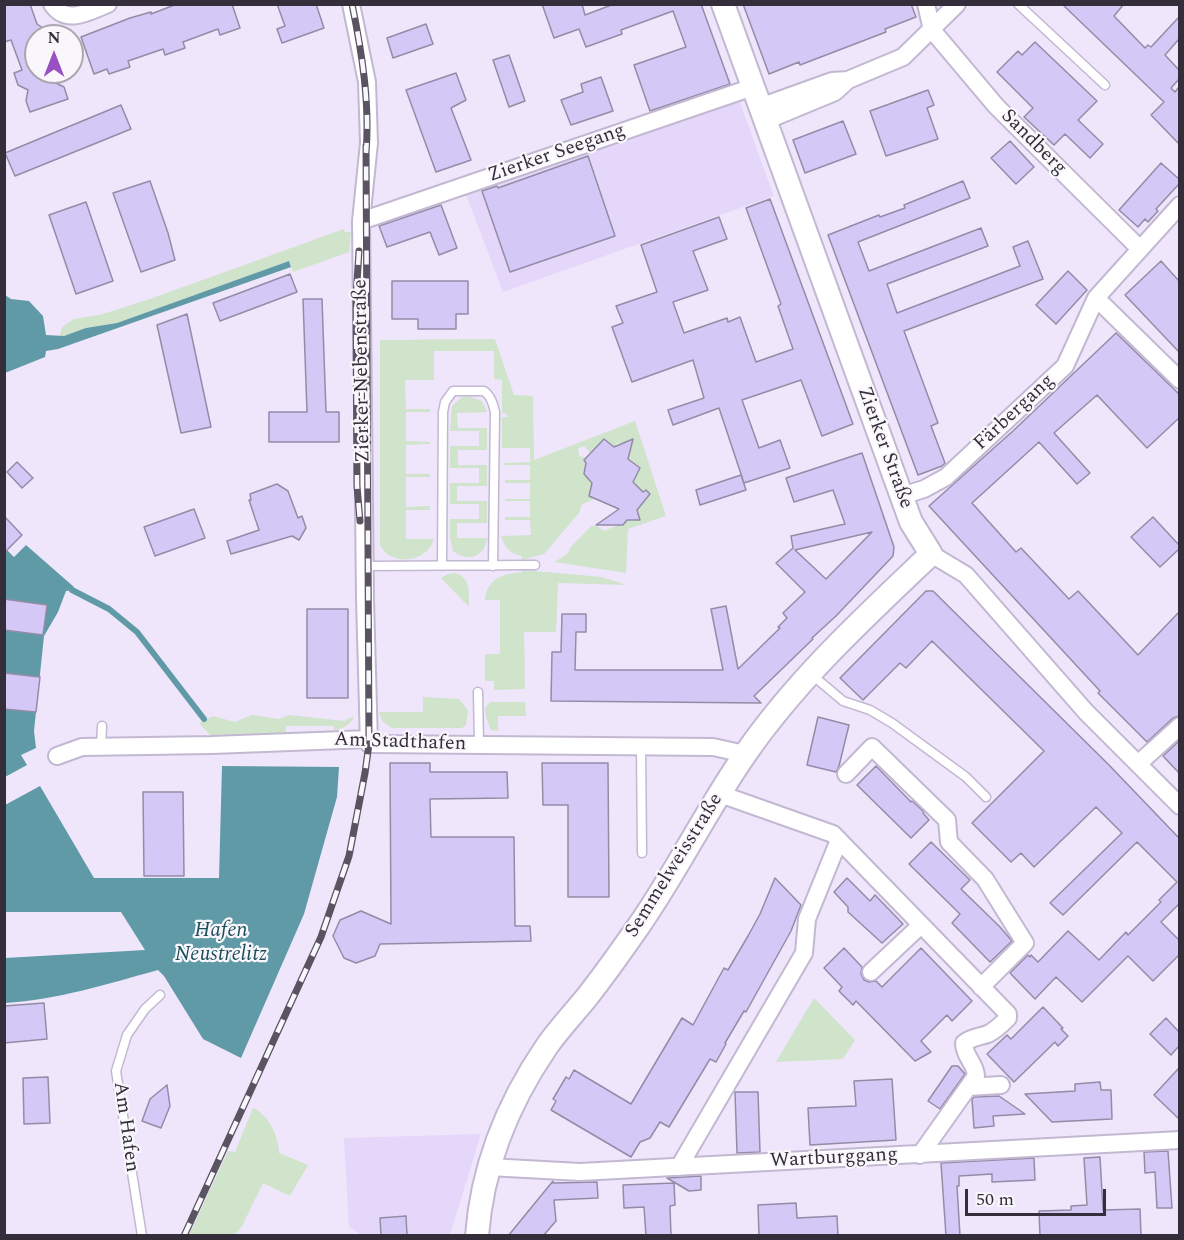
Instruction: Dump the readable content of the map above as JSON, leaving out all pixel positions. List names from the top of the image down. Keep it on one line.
{"streets":{"main road":["Zierker Straße","Semmelweisstraße"],"street":["Sandberg","Zierker Seegang","Zierker Nebenstraße","Färbergang","Am Stadthafen","Wartburggang"],"lane":["Am Hafen"]},"crossings":[["Zierker Seegang","Zierker Nebenstraße"],["Zierker Seegang","Zierker Straße"],["Zierker Nebenstraße","Am Stadthafen"],["Färbergang","Zierker Straße"],["Zierker Straße","Semmelweisstraße"],["Am Stadthafen","Semmelweisstraße"],["Semmelweisstraße","Wartburggang"]],"water":["Hafen Neustrelitz"],"scale_bar":"50 m","north":"top"}
